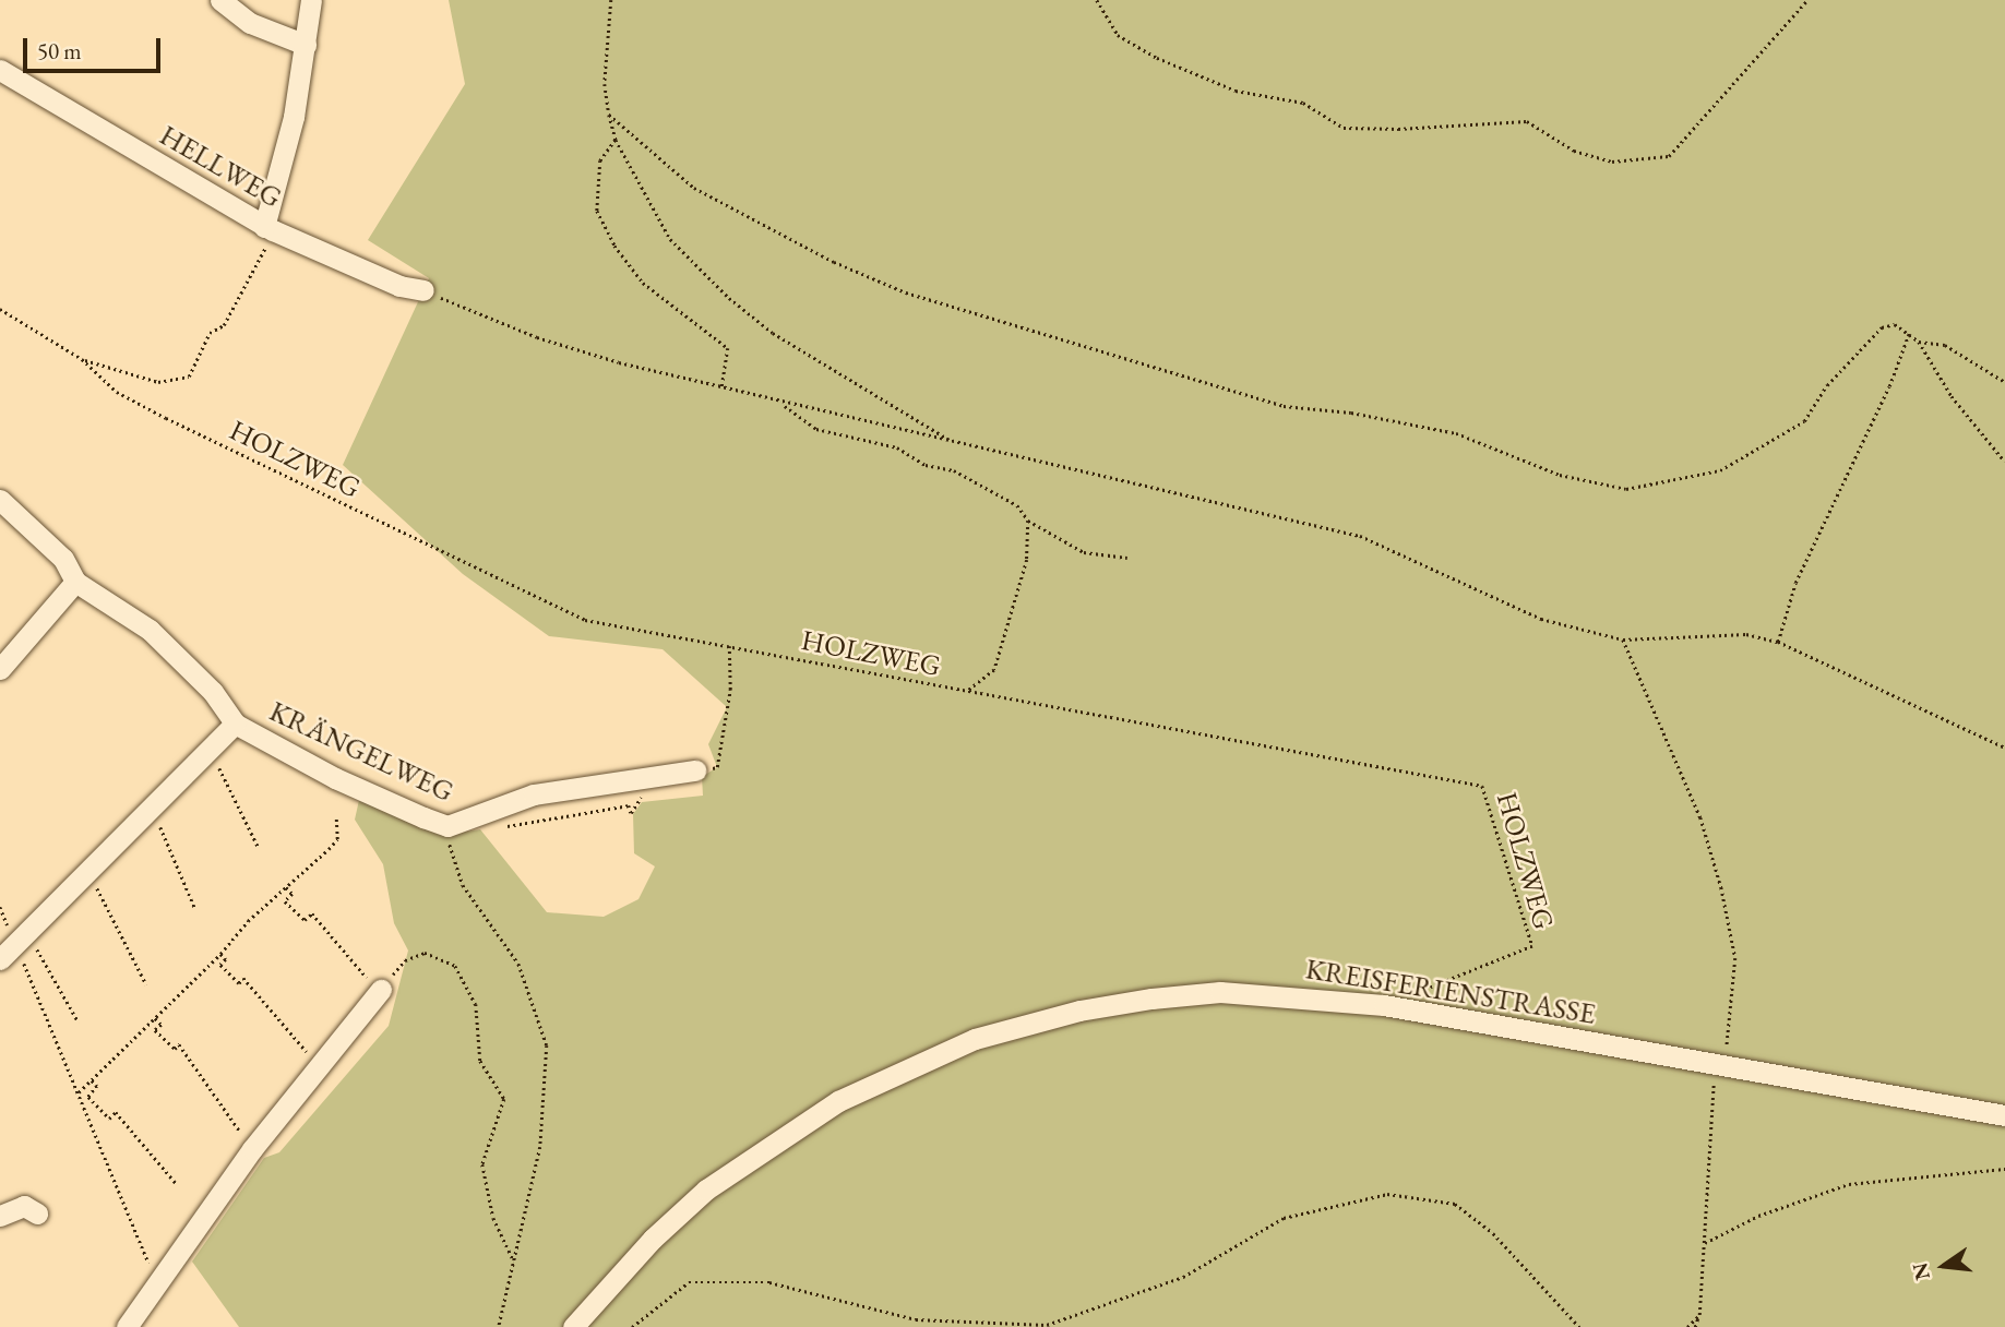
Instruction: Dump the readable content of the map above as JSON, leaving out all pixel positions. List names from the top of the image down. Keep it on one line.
{"streets":{"street":["HELLWEG","KRÄNGELWEG","KREISFERIENSTRASSE"],"path":["HOLZWEG"]},"crossings":[["HOLZWEG","KREISFERIENSTRASSE"]],"scale_bar":"50 m","north":"left"}
